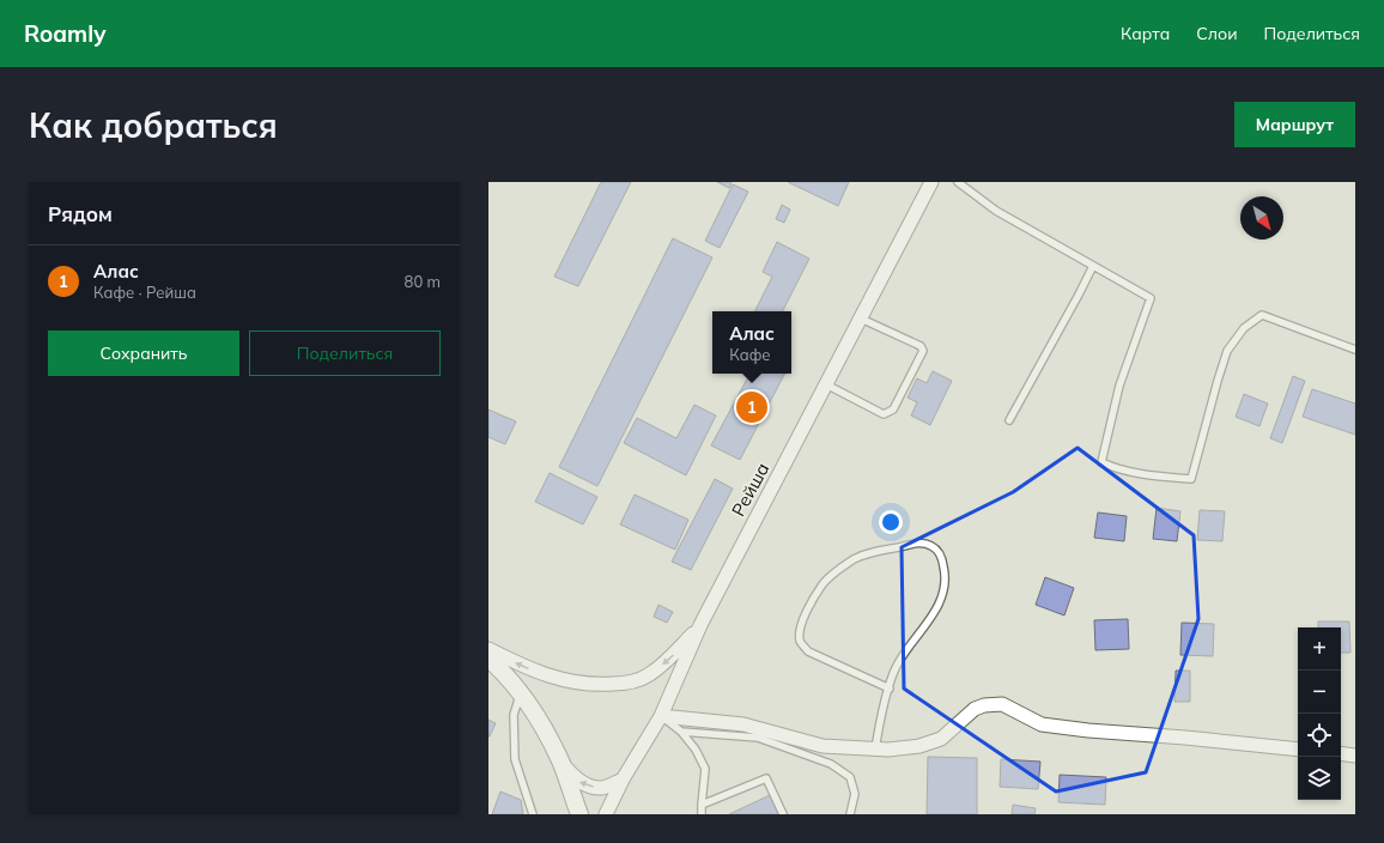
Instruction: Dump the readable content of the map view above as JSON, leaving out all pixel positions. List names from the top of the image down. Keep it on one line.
{"streets":{"street":["Рейша"]},"north":"bottom right","page":{"header":"Roamly","nav":["Карта","Слои","Поделиться"],"buttons":["Маршрут",["Сохранить","Поделиться"]],"title":"Как добраться","heading":"Рядом","list":[{"mark":"1","name":"Алас","note":"Кафе · Рейша","value":"80 m"}],"popup":["Алас","Кафе"],"pins":"1","map_buttons":["+","−"]}}
